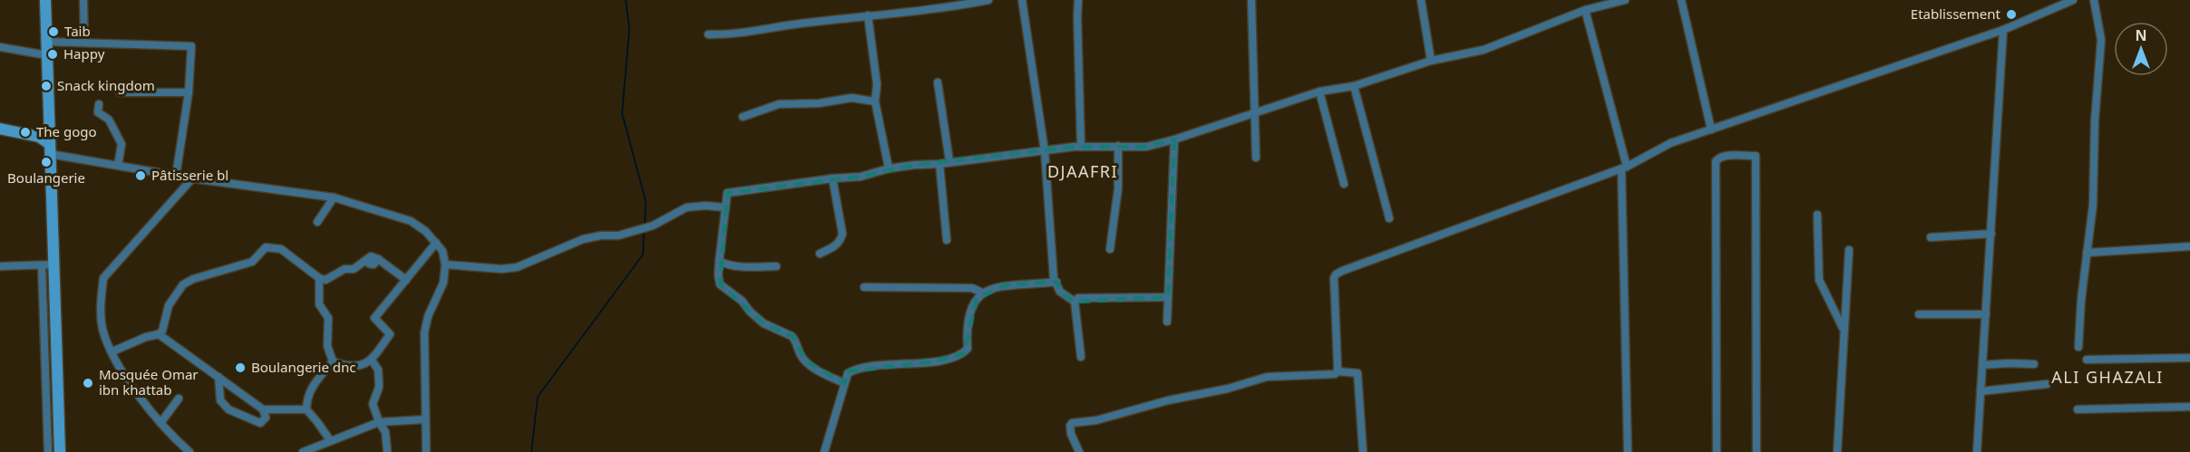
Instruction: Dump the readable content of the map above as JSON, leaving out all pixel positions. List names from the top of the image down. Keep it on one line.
{"districts":["DJAAFRI","ALI GHAZALI"],"places":["Etablissement","Taib","Happy","Snack kingdom","The gogo","Boulangerie","Pâtisserie bl","Boulangerie dnc","Mosquée Omar ibn khattab"],"north":"top"}
